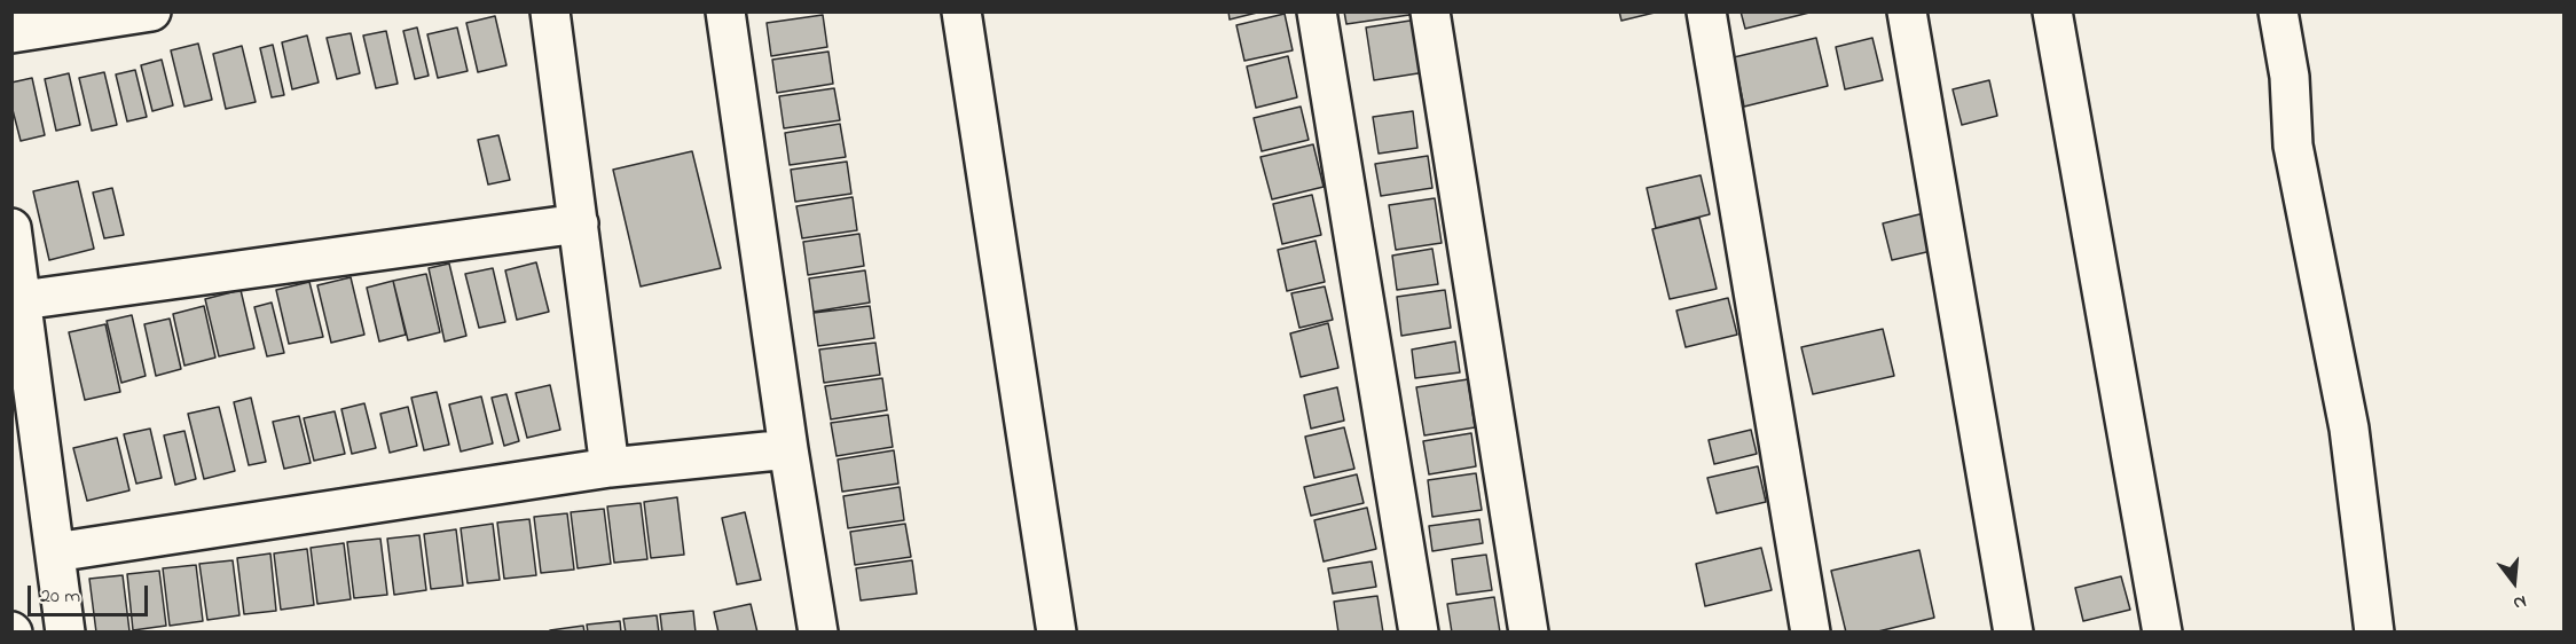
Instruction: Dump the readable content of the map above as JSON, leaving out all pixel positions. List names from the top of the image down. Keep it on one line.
{"scale_bar":"20 m","north":"bottom"}
